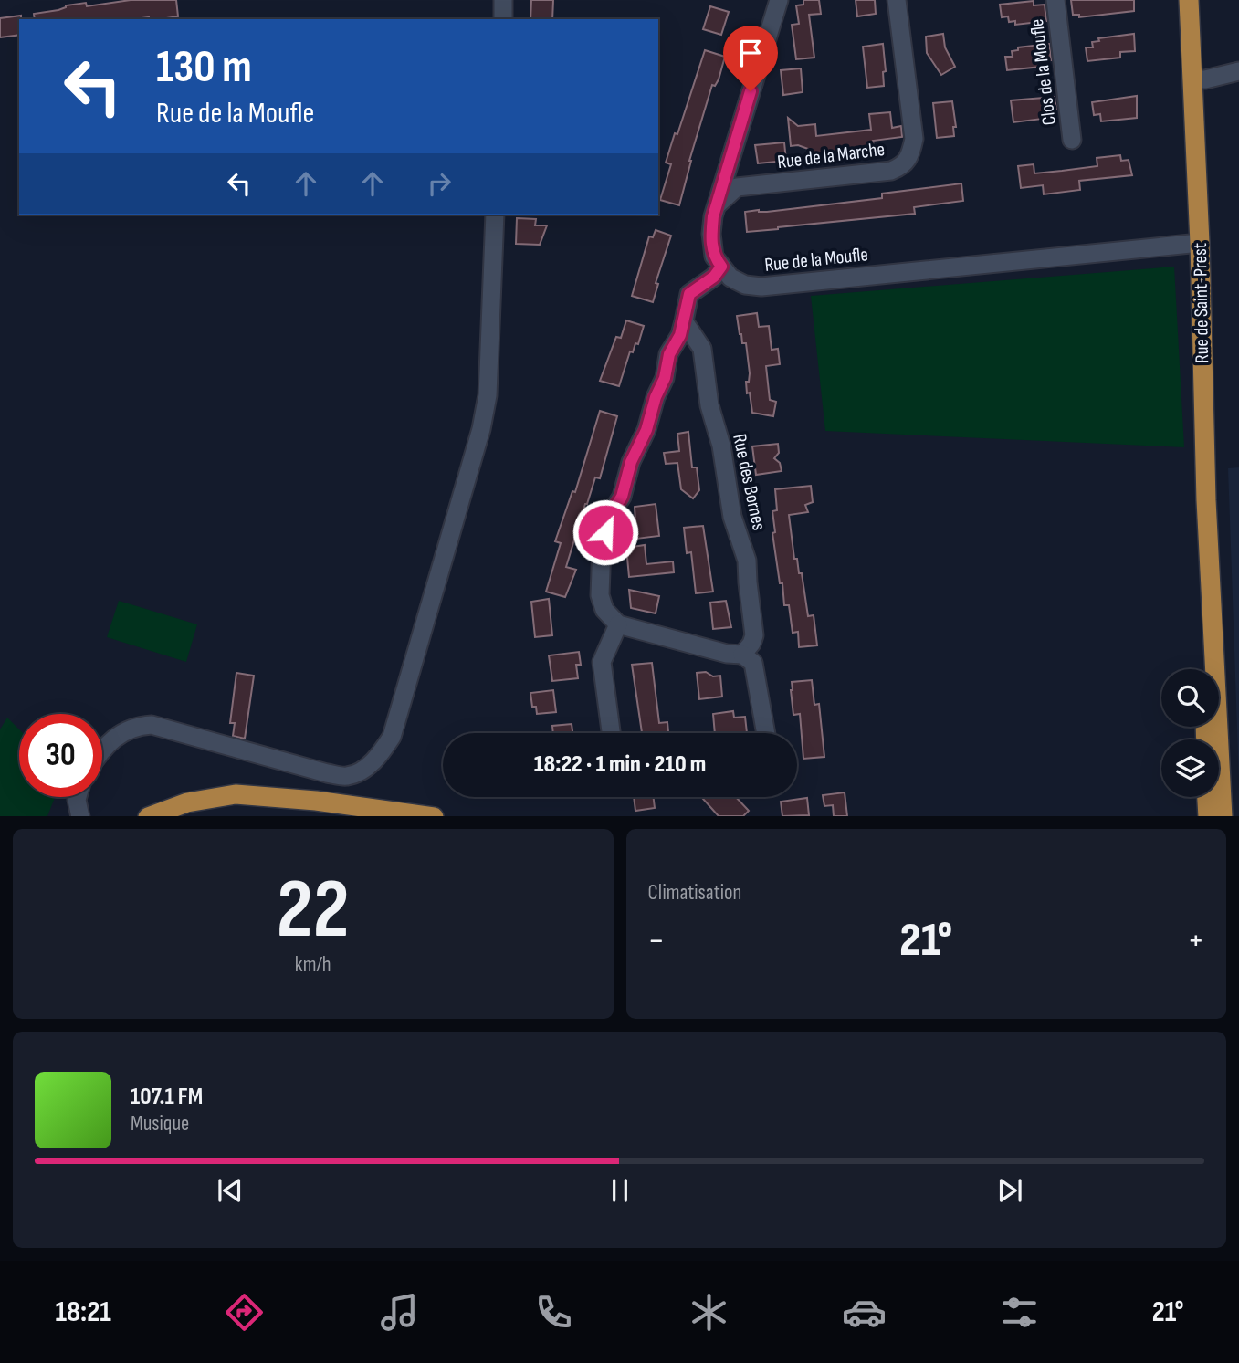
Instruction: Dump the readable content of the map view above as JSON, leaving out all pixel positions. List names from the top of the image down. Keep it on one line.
{"streets":{"main road":["Rue de Saint-Prest"],"street":["Clos de la Moufle","Rue de la Marche","Rue de la Moufle","Rue des Bornes"]},"crossings":[["Rue de la Moufle","Rue de Saint-Prest"]],"page":{"turn":["130 m","Rue de la Moufle"],"limit":"30","trip":"18:22 · 1 min · 210 m","tile":[["22","km/h"],"Climatisation"],"heat":["−","21°","+"],"song":["107.1 FM","Musique"],"tabs":["18:21","21°"]}}
